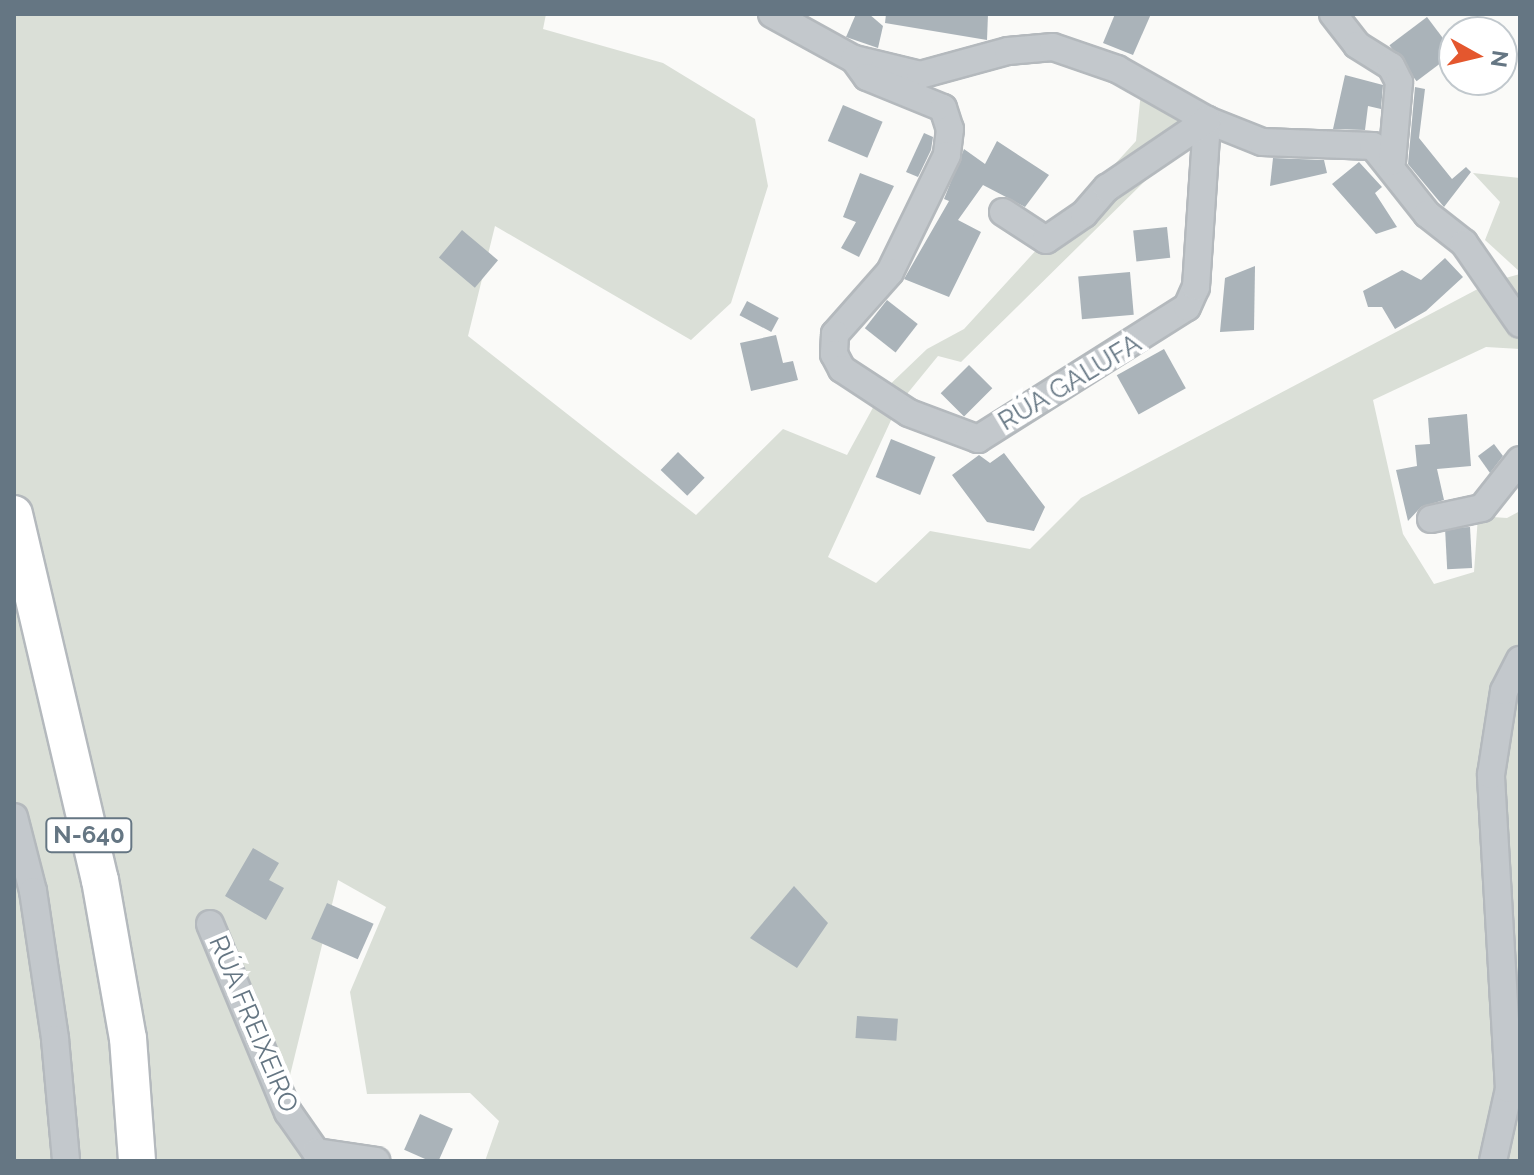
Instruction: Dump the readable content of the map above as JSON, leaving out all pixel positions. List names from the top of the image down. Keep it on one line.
{"streets":{"highway":["N-640"],"street":["RÚA GALUFA","RÚA FREIXEIRO"]},"north":"right"}
